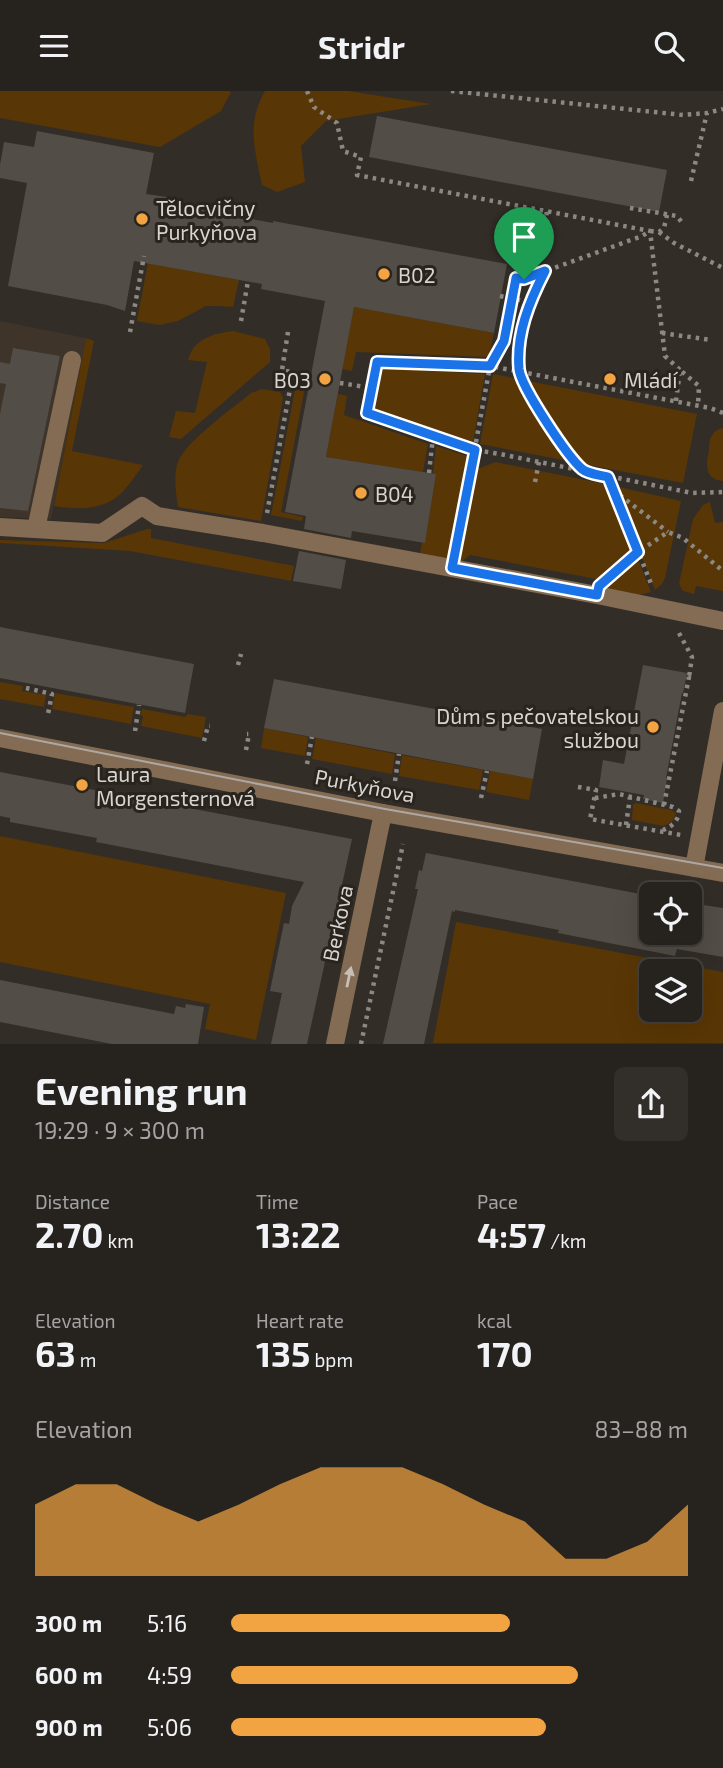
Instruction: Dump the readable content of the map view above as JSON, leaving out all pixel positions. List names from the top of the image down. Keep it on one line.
{"streets":{"street":["Purkyňova","Berkova"]},"crossings":[["Purkyňova","Berkova"]],"one_way":["Berkova"],"places":["Tělocvičny Purkyňova","B02","B03","Mládí","B04","Dům s pečovatelskou službou","Laura Morgensternová"],"page":{"header":"Stridr","heading":["Evening run","19:29 · 9 × 300 m"],"stats":[["Distance","2.70 km"],["Time","13:22"],["Pace","4:57 /km"],["Elevation","63 m"],["Heart rate","135 bpm"],["kcal","170"]],"chart":["Elevation","83–88 m"],"list":[{"name":"300 m","note":"5:16"},{"name":"600 m","note":"4:59"},{"name":"900 m","note":"5:06"}]}}
